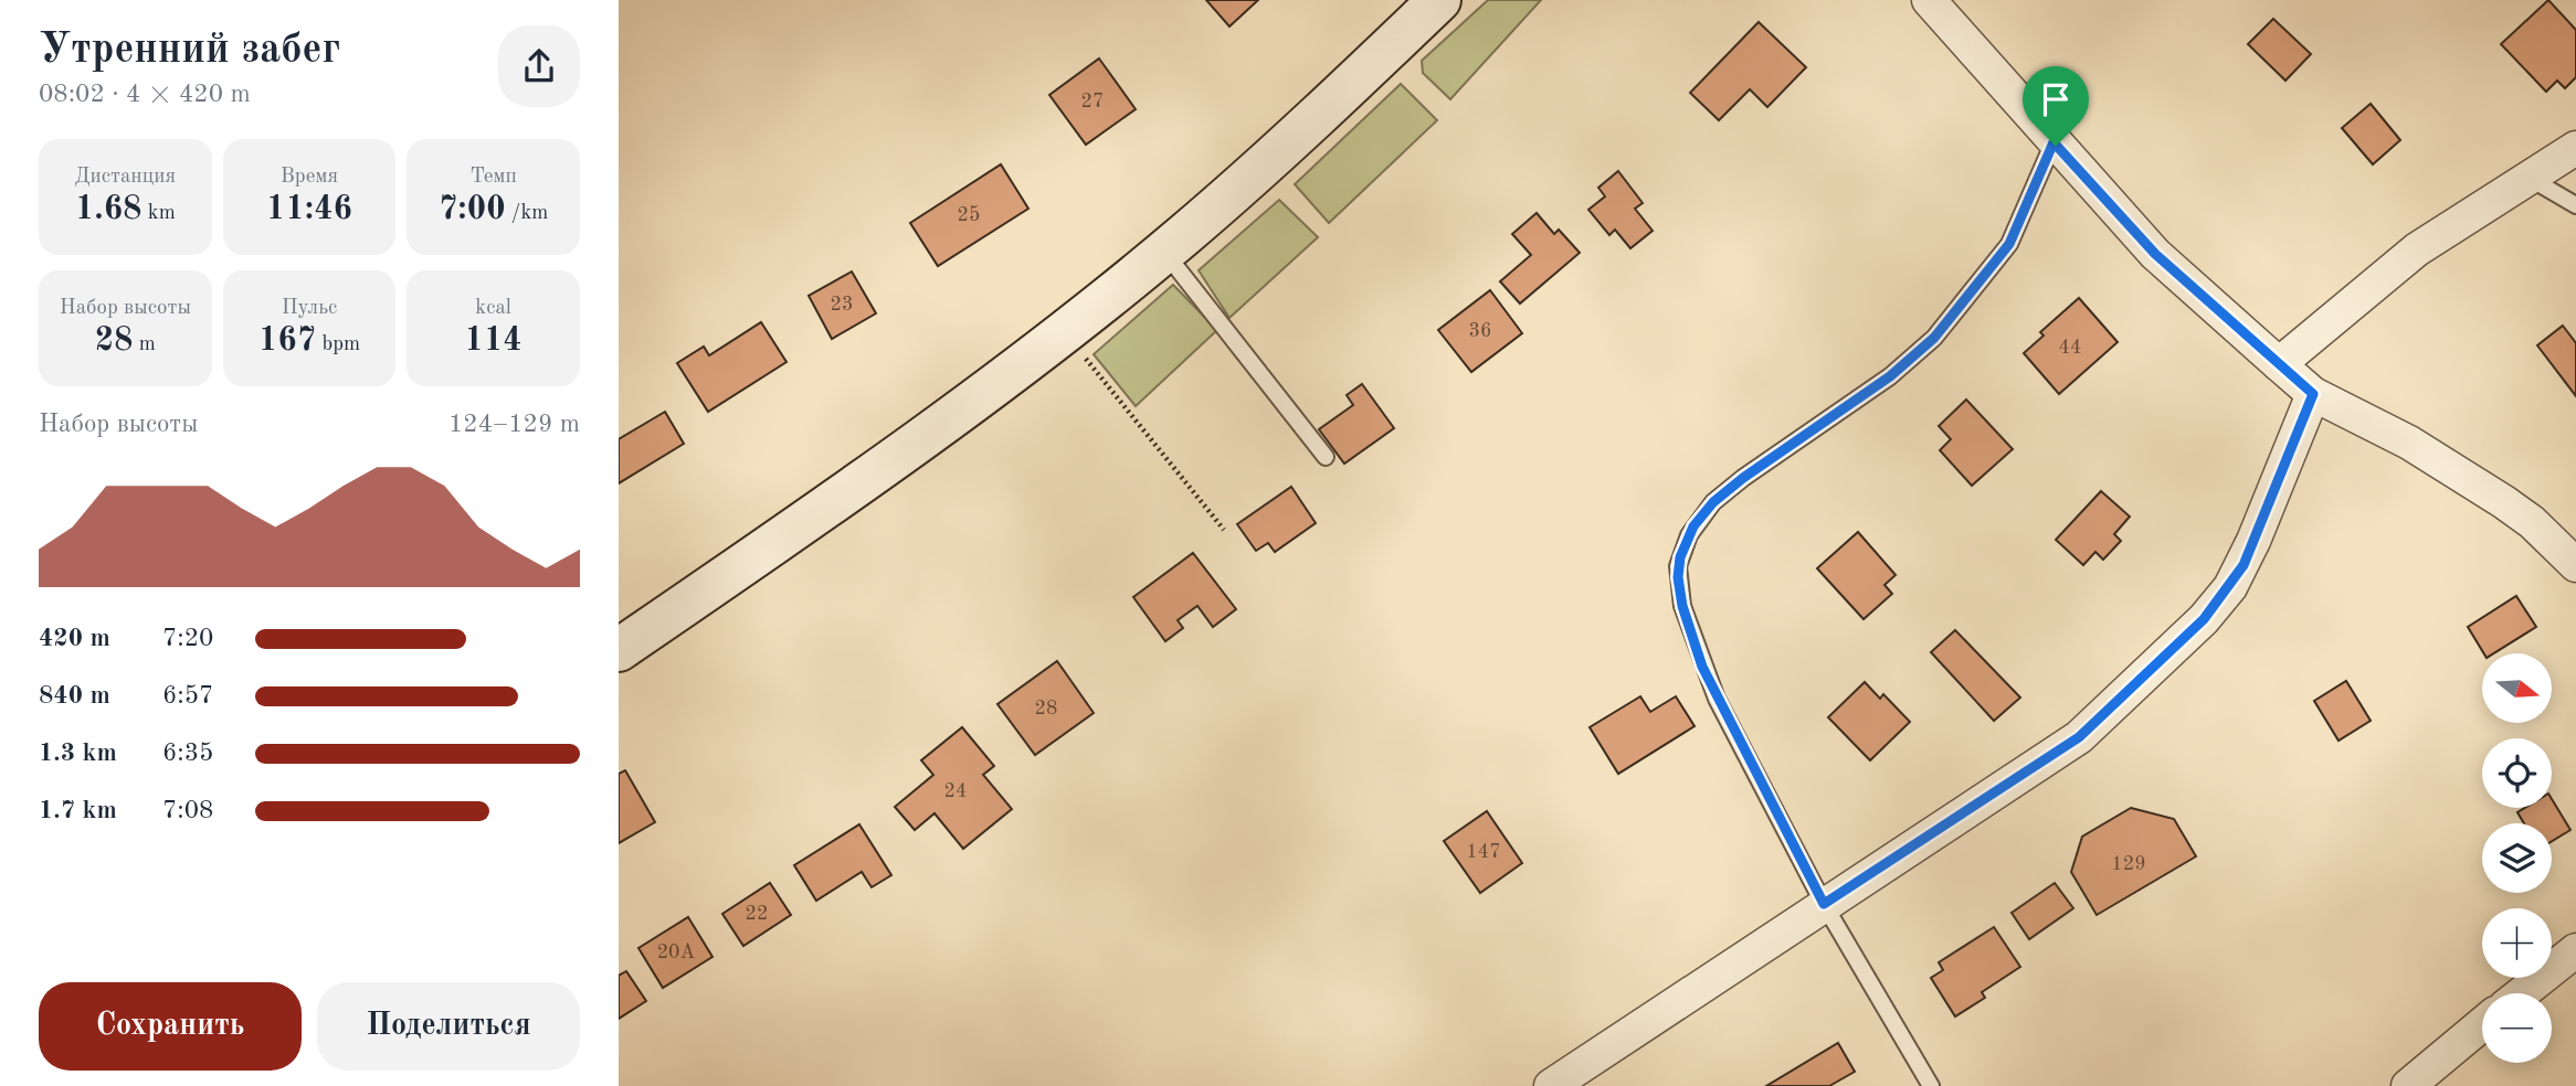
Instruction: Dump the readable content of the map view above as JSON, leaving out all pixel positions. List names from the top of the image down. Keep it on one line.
{"house_numbers":["27","25","23","36","44","28","24","147","129","22","20А"],"north":"right","page":{"heading":["Утренний забег","08:02 · 4 × 420 m"],"stats":[["Дистанция","1.68 km"],["Время","11:46"],["Темп","7:00 /km"],["Набор высоты","28 m"],["Пульс","167 bpm"],["kcal","114"]],"chart":["Набор высоты","124–129 m"],"list":[{"name":"420 m","note":"7:20"},{"name":"840 m","note":"6:57"},{"name":"1.3 km","note":"6:35"},{"name":"1.7 km","note":"7:08"}],"map_buttons":["+","−"],"buttons":["Сохранить","Поделиться"]}}
